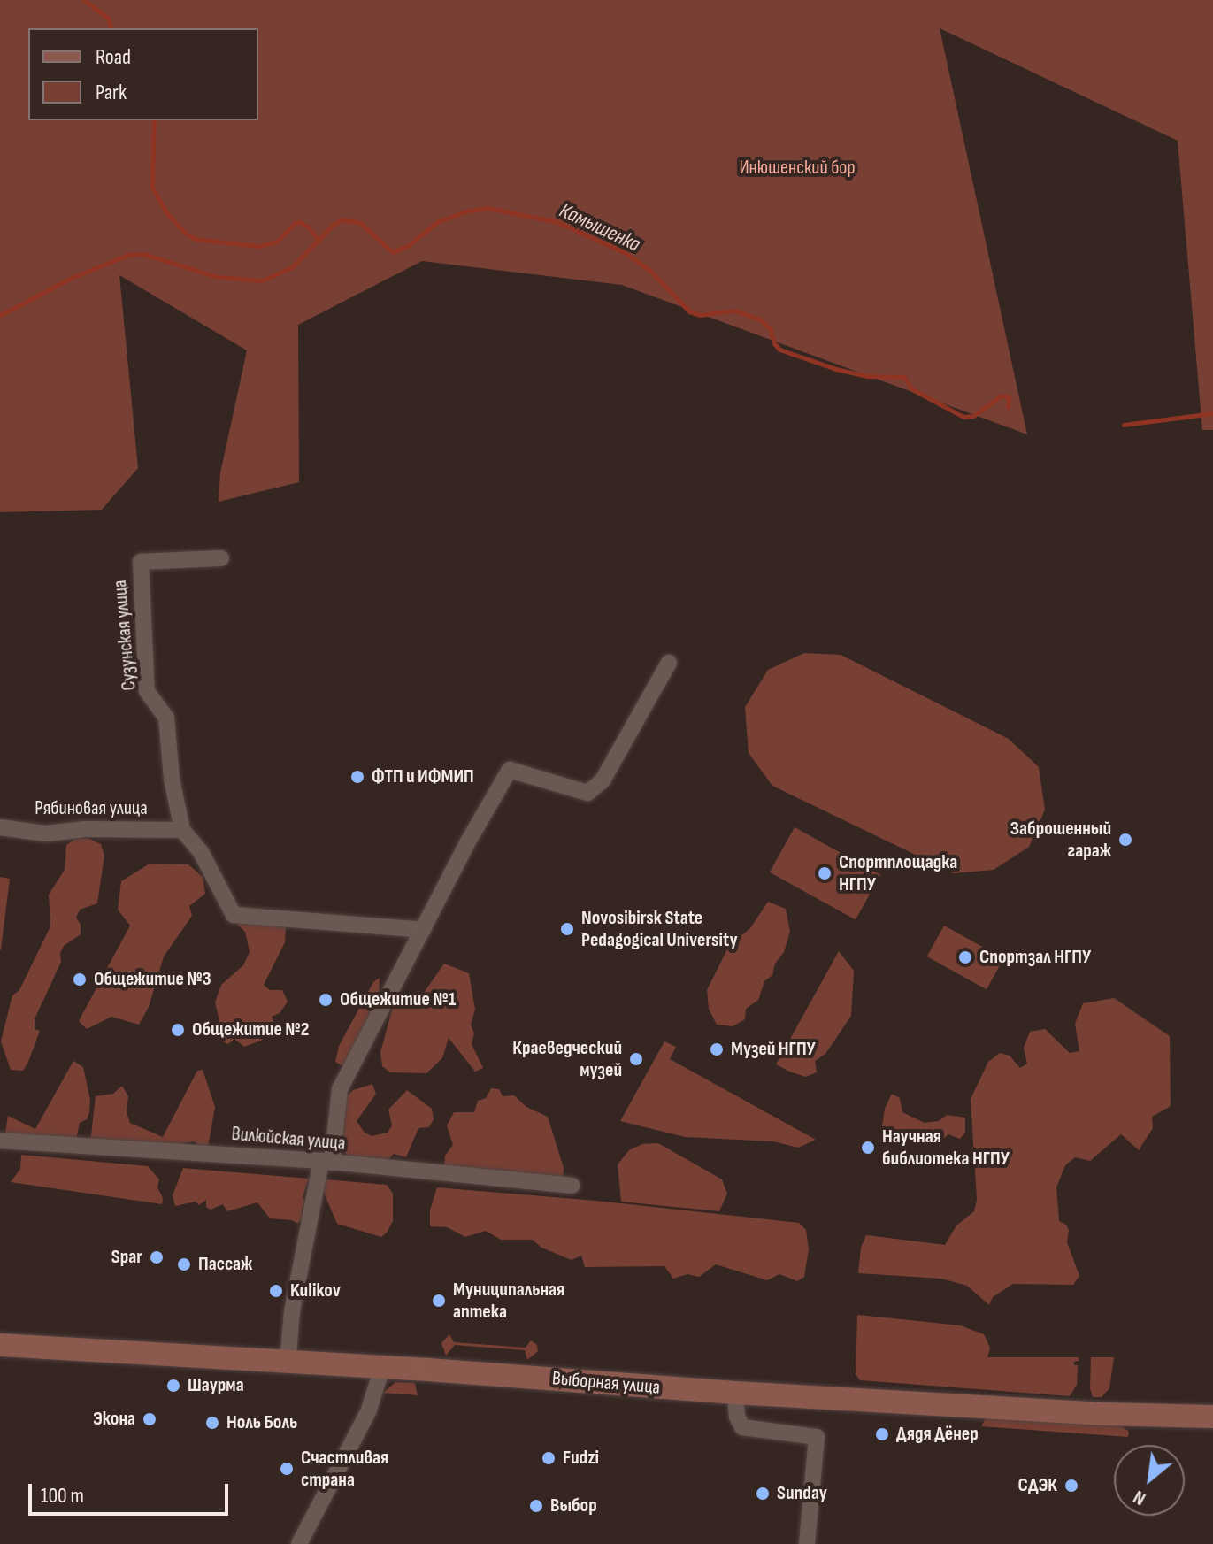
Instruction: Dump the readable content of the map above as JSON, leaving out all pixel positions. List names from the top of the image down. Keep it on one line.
{"streets":{"main road":["Выборная улица"],"street":["Сузунская улица","Рябиновая улица","Вилюйская улица"]},"crossings":[["Сузунская улица","Рябиновая улица"]],"water":["Камышенка"],"parks":["Инюшенский бор"],"places":["ФТП и ИФМИП","Заброшенный гараж","Спортплощадка НГПУ","Novosibirsk State Pedagogical University","Спортзал НГПУ","Общежитие №3","Общежитие №1","Общежитие №2","Музей НГПУ","Краеведческий музей","Научная библиотека НГПУ","Spar","Пассаж","Kulikov","Муниципальная аптека","Шаурма","Экона","Ноль Боль","Дядя Дёнер","Fudzi","Счастливая страна","СДЭК","Sunday","Выбор"],"legend":["Road","Park"],"scale_bar":"100 m","north":"bottom left"}
